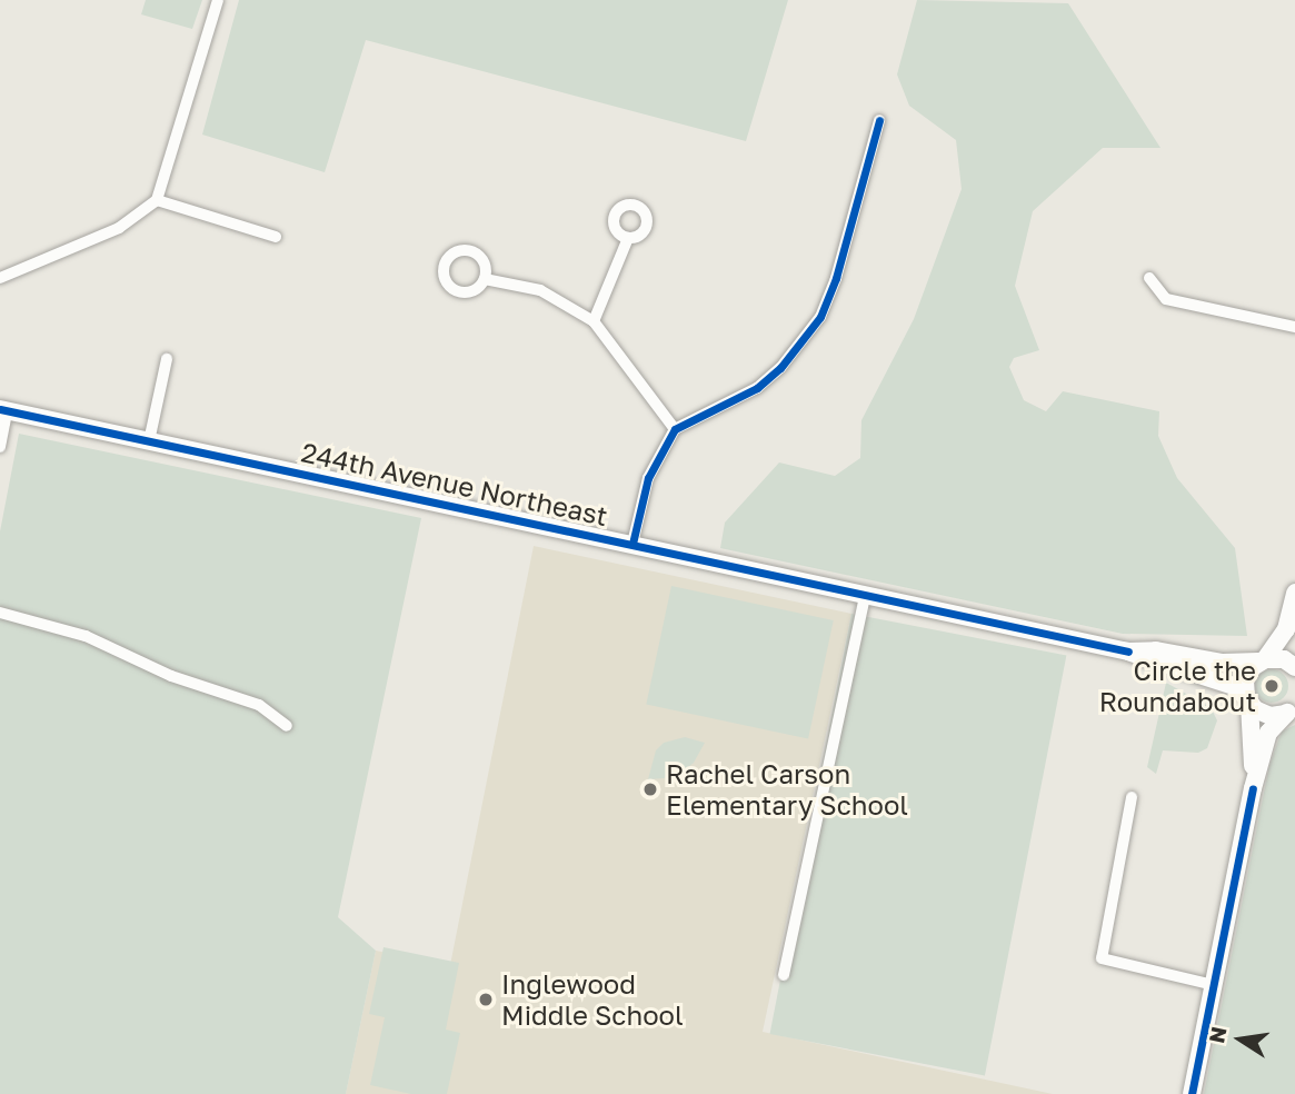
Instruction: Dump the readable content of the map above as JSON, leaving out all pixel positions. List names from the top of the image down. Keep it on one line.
{"streets":{"street":["244th Avenue Northeast"]},"places":["Circle the Roundabout","Rachel Carson Elementary School","Inglewood Middle School"],"north":"left"}
